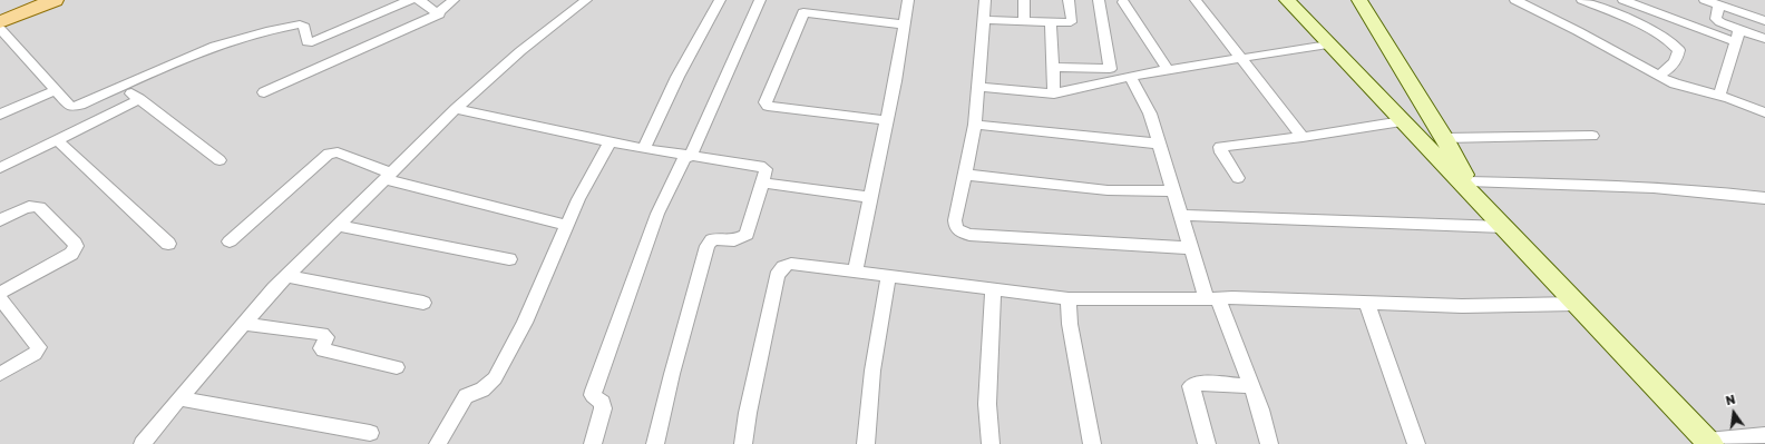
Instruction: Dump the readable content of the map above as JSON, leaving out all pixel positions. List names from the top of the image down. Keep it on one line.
{"north":"top"}
